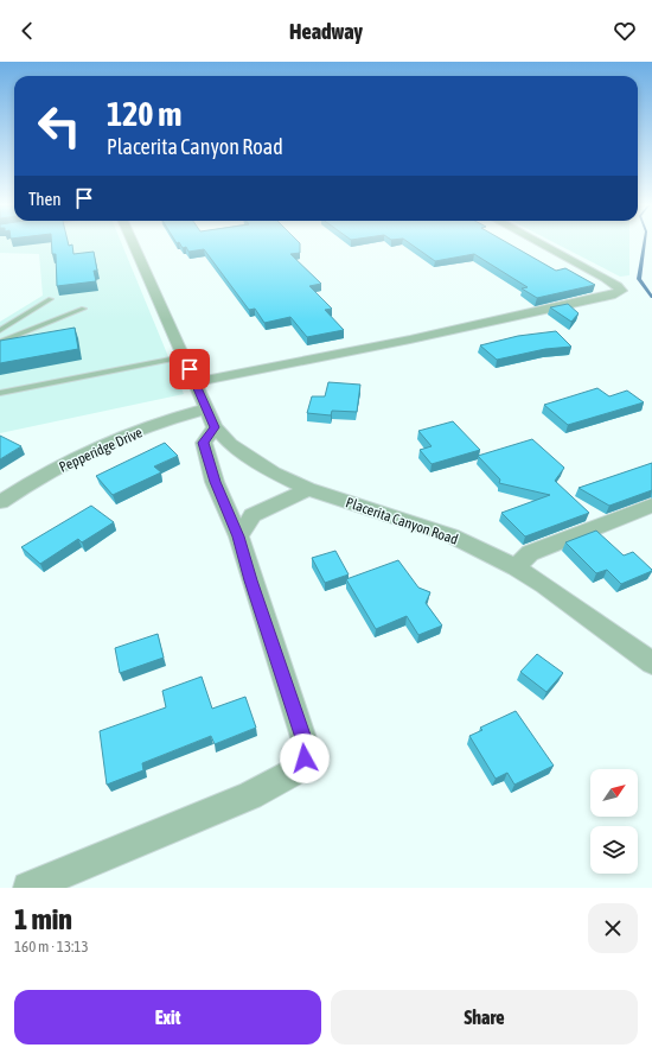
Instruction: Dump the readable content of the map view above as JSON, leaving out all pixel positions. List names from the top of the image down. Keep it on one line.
{"streets":{"street":["Pepperidge Drive","Placerita Canyon Road"]},"crossings":[["Pepperidge Drive","Placerita Canyon Road"]],"north":"top right","page":{"header":"Headway","turn":["120 m","Placerita Canyon Road"],"then":"Then","heading":["1 min","160 m · 13:13"],"buttons":["Exit","Share"]}}
